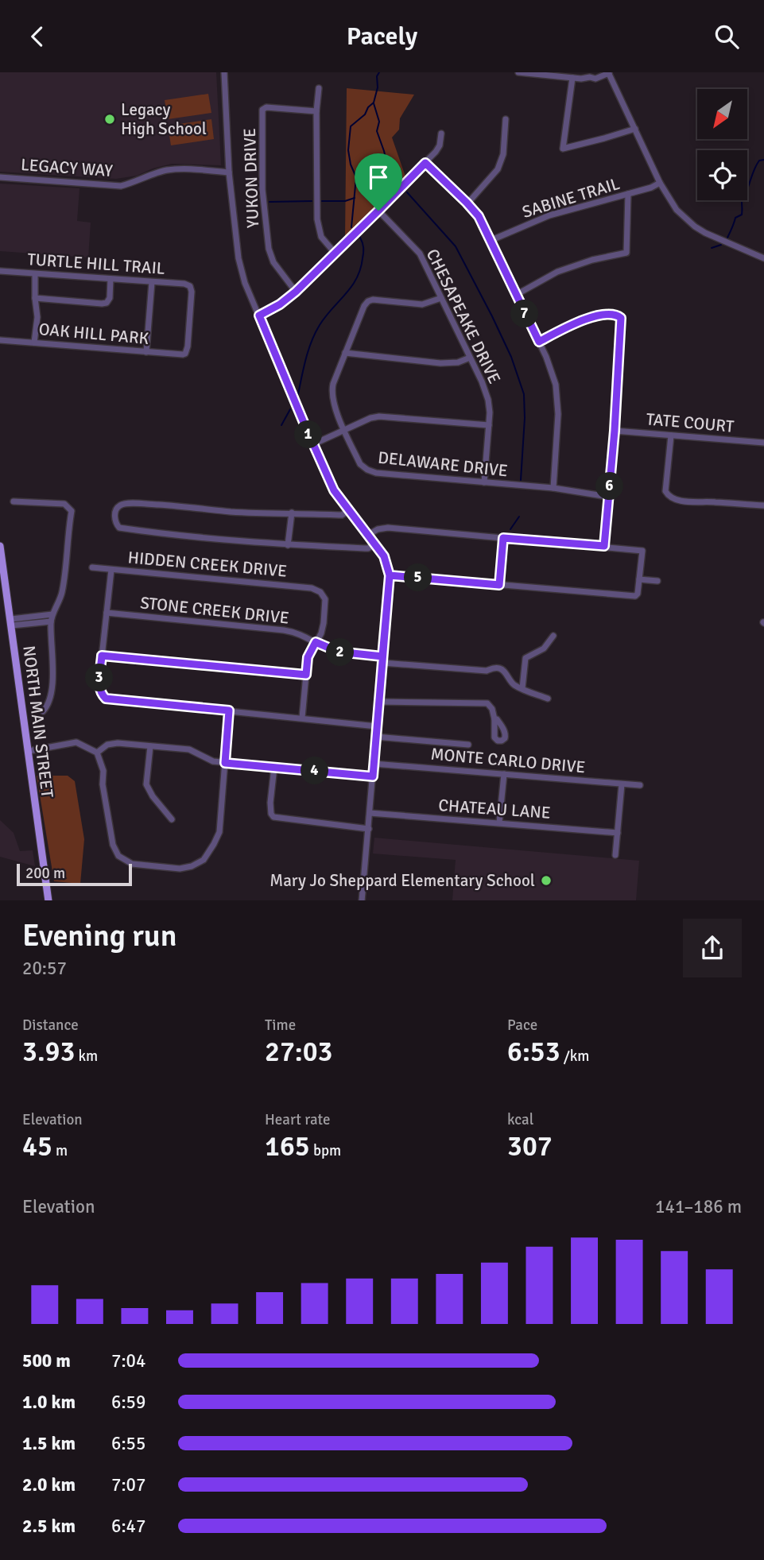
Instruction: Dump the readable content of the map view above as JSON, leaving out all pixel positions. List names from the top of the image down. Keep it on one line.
{"streets":{"main road":["NORTH MAIN STREET"],"street":["LEGACY WAY","YUKON DRIVE","SABINE TRAIL","TURTLE HILL TRAIL","CHESAPEAKE DRIVE","OAK HILL PARK","TATE COURT","DELAWARE DRIVE","HIDDEN CREEK DRIVE","STONE CREEK DRIVE","MONTE CARLO DRIVE","CHATEAU LANE"]},"crossings":[["TURTLE HILL TRAIL","OAK HILL PARK"],["CHESAPEAKE DRIVE","DELAWARE DRIVE"],["HIDDEN CREEK DRIVE","STONE CREEK DRIVE"]],"places":["Legacy High School","Mary Jo Sheppard Elementary School"],"scale_bar":"200 m","north":"bottom left","page":{"header":"Pacely","pins":["7","1","6","5","2","3","4"],"scale":"200 m","heading":["Evening run","20:57"],"stats":[["Distance","3.93 km"],["Time","27:03"],["Pace","6:53 /km"],["Elevation","45 m"],["Heart rate","165 bpm"],["kcal","307"]],"chart":["Elevation","141–186 m"],"list":[{"name":"500 m","note":"7:04"},{"name":"1.0 km","note":"6:59"},{"name":"1.5 km","note":"6:55"},{"name":"2.0 km","note":"7:07"},{"name":"2.5 km","note":"6:47"}]}}
